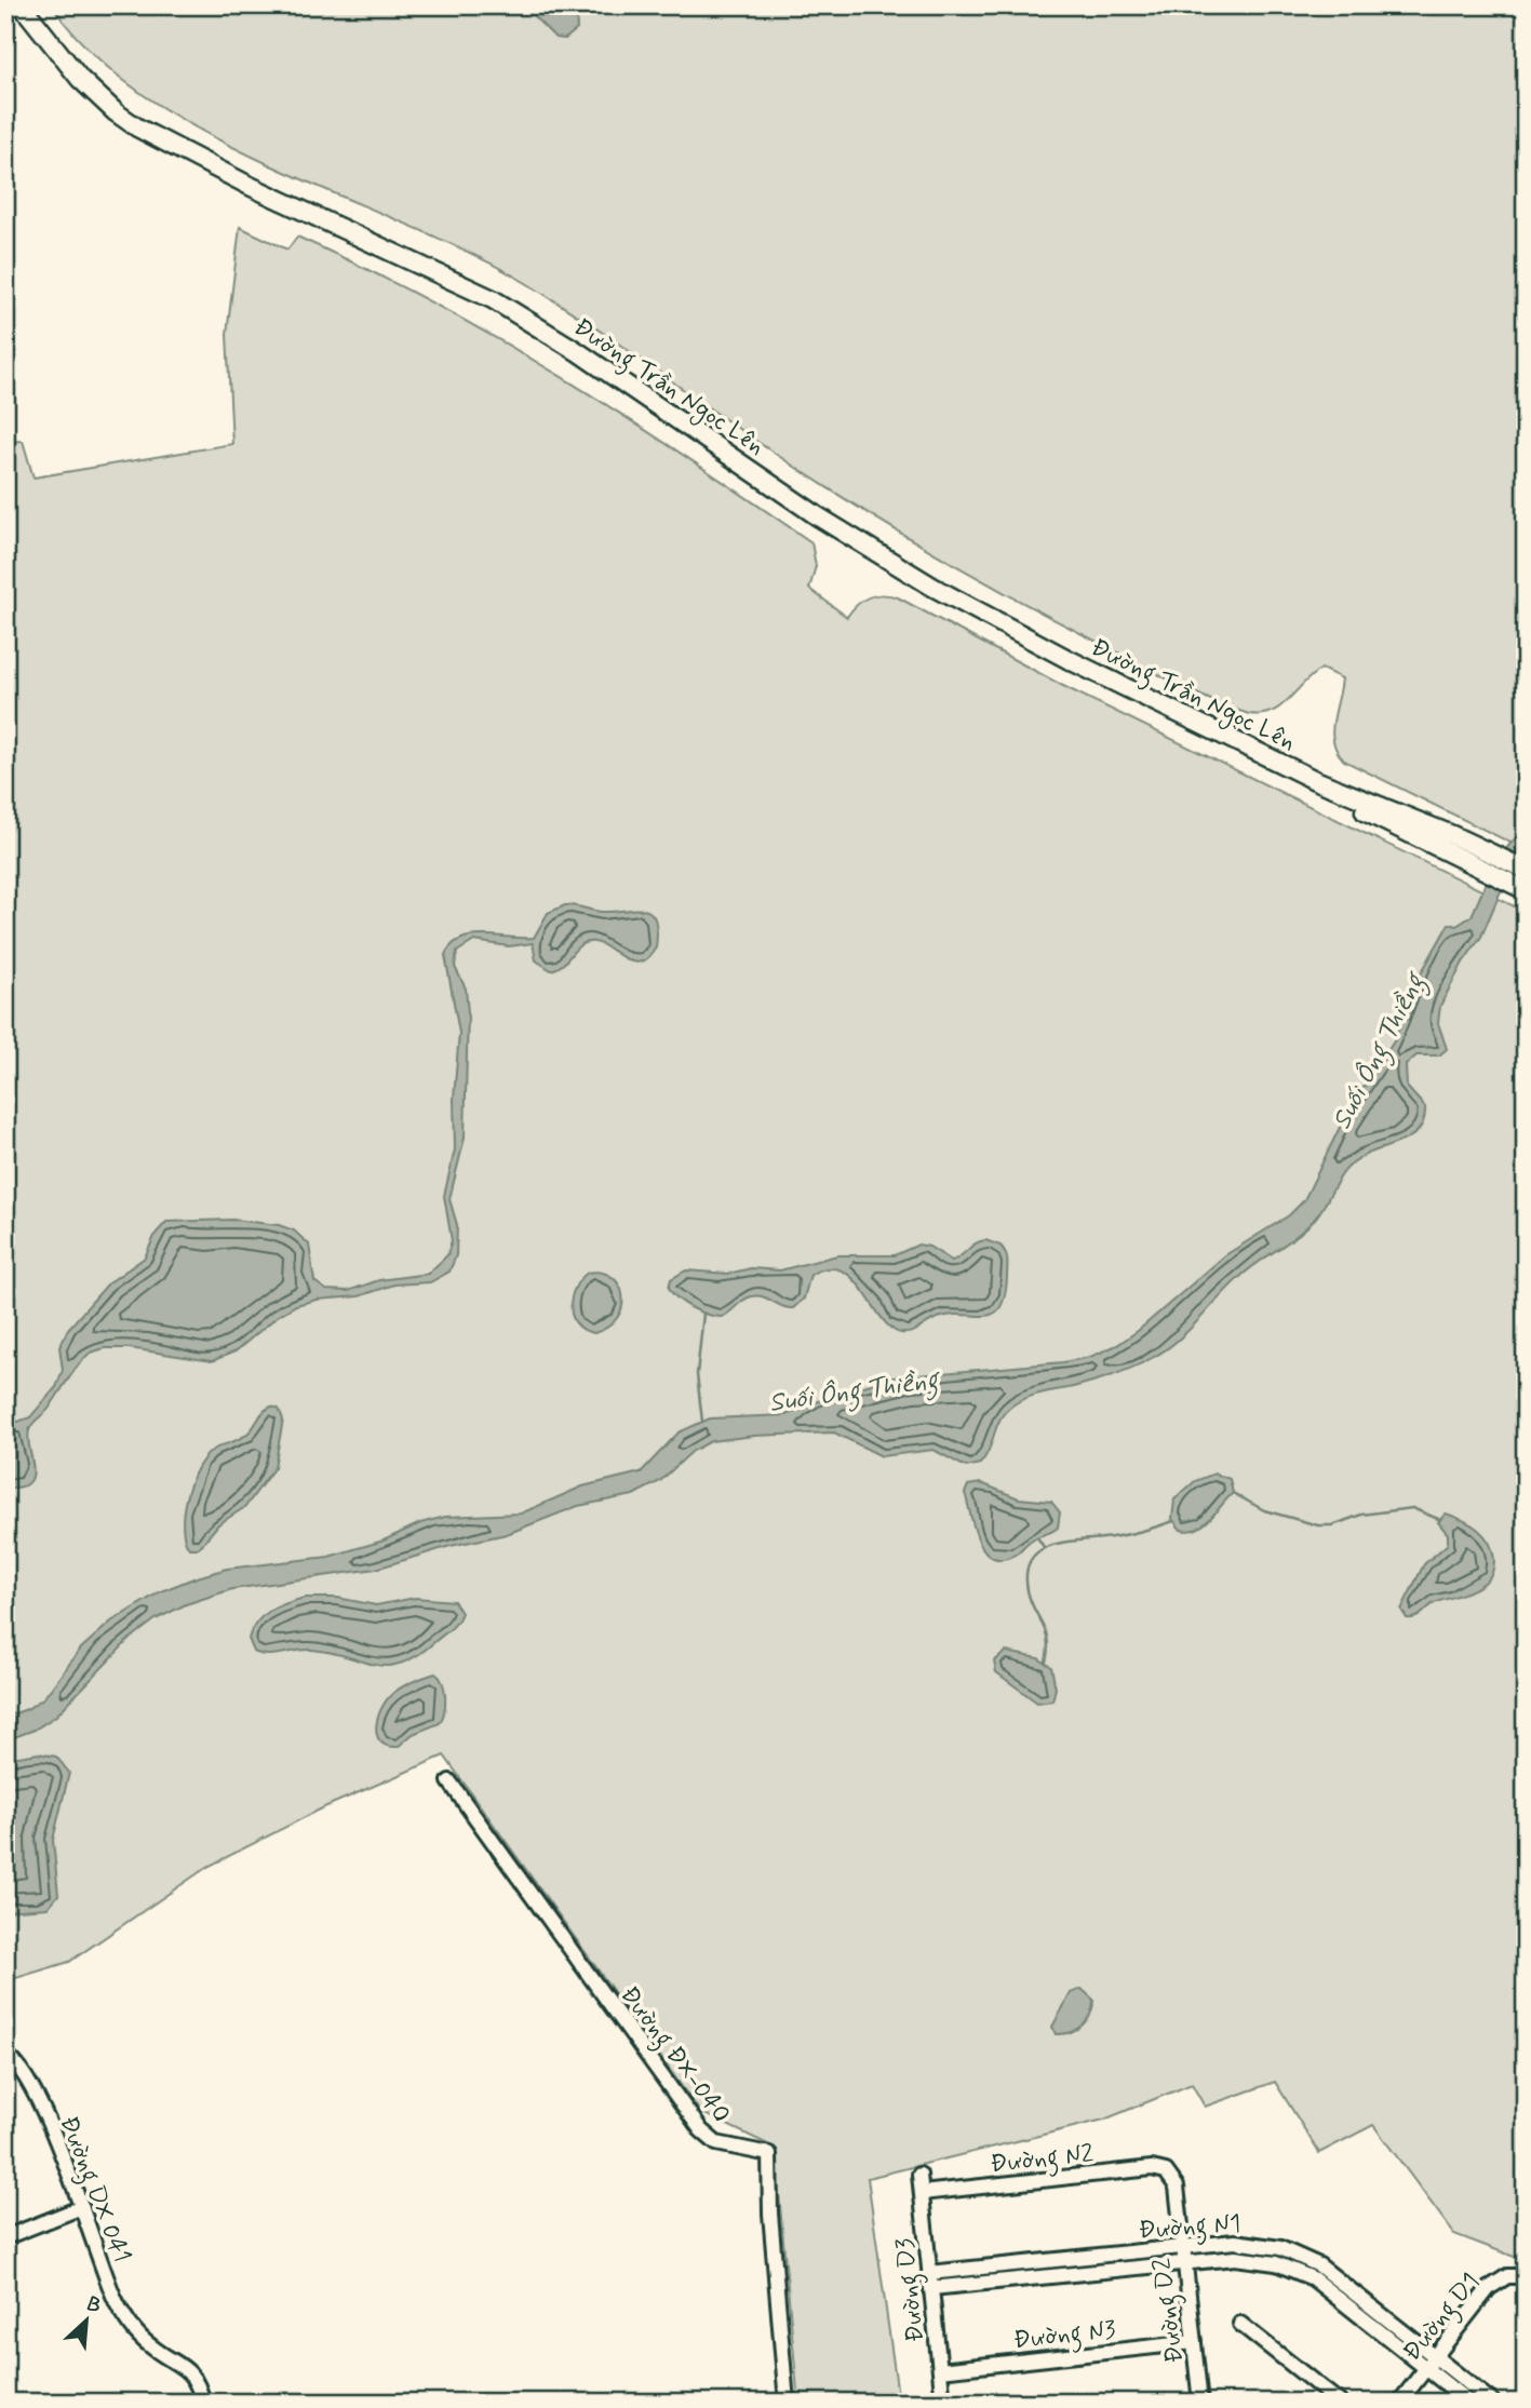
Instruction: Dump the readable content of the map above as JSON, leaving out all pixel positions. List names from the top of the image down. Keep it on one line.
{"streets":{"street":["Đường Trần Ngọc Lên","Đường ĐX-040","Đường N2","Đường DX 041","Đường N1","Đường D3","Đường D2","Đường D1","Đường N3"]},"crossings":[["Đường N2","Đường D3"],["Đường N2","Đường D2"],["Đường N1","Đường D3"],["Đường N1","Đường D2"],["Đường N1","Đường D1"],["Đường D3","Đường N3"],["Đường D2","Đường N3"]],"water":["Suối Ông Thiềng"],"north":"top right"}
